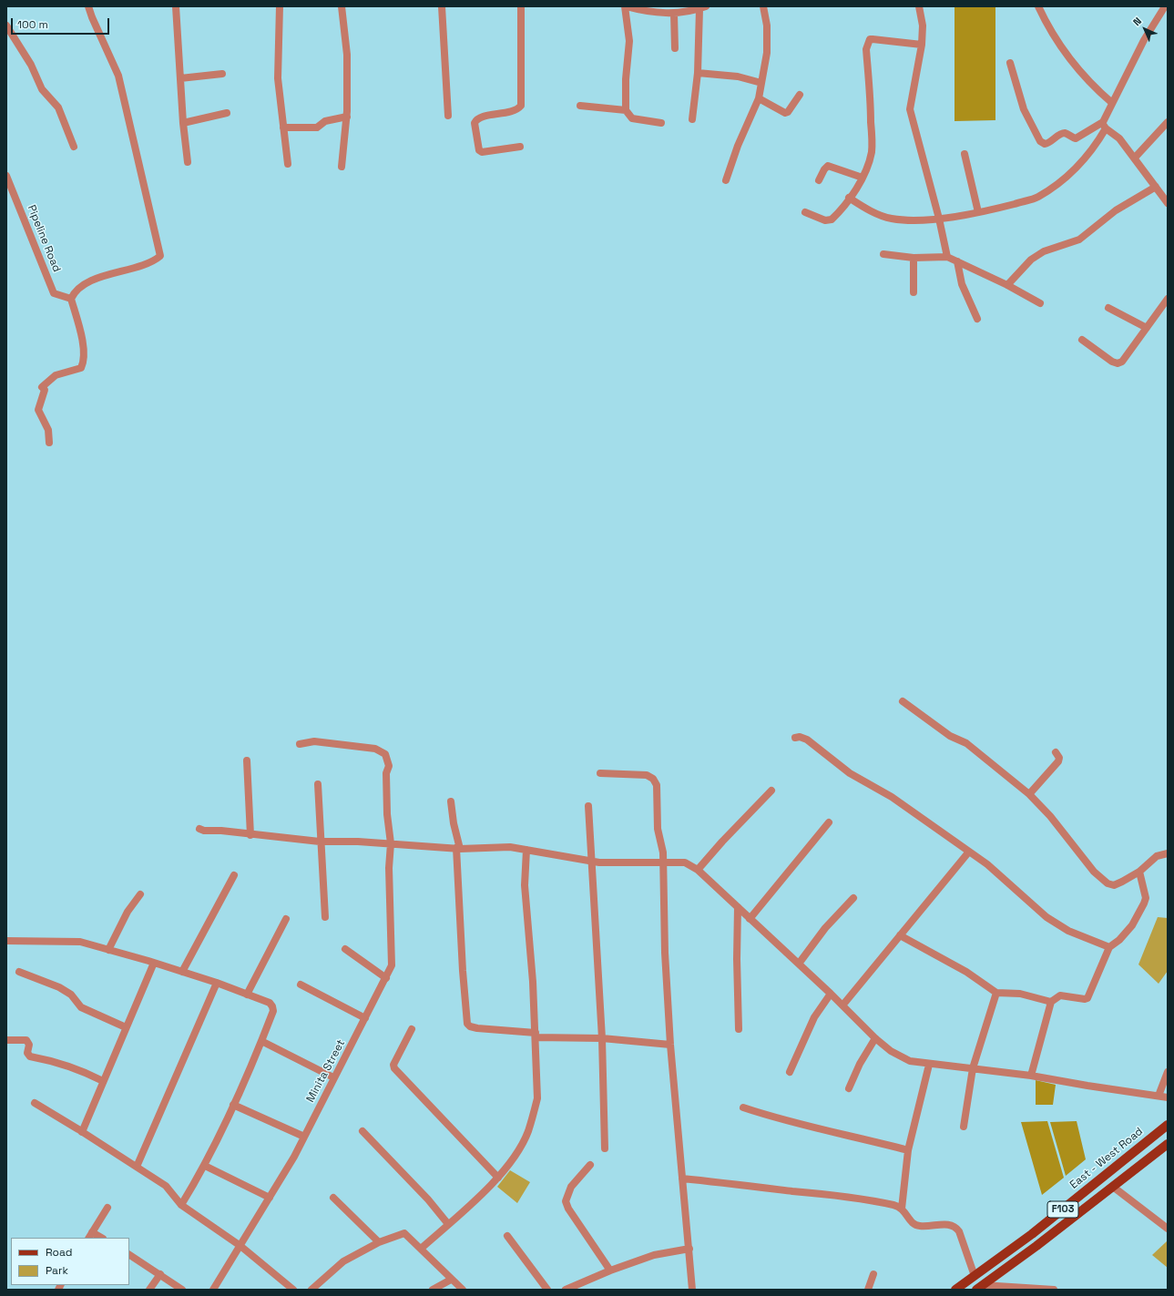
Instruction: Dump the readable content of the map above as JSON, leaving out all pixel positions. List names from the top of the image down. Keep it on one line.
{"streets":{"main road":["East - West Road","F103"],"street":["Pipeline Road","Minita Street"]},"legend":["Road","Park"],"scale_bar":"100 m","north":"top left"}
